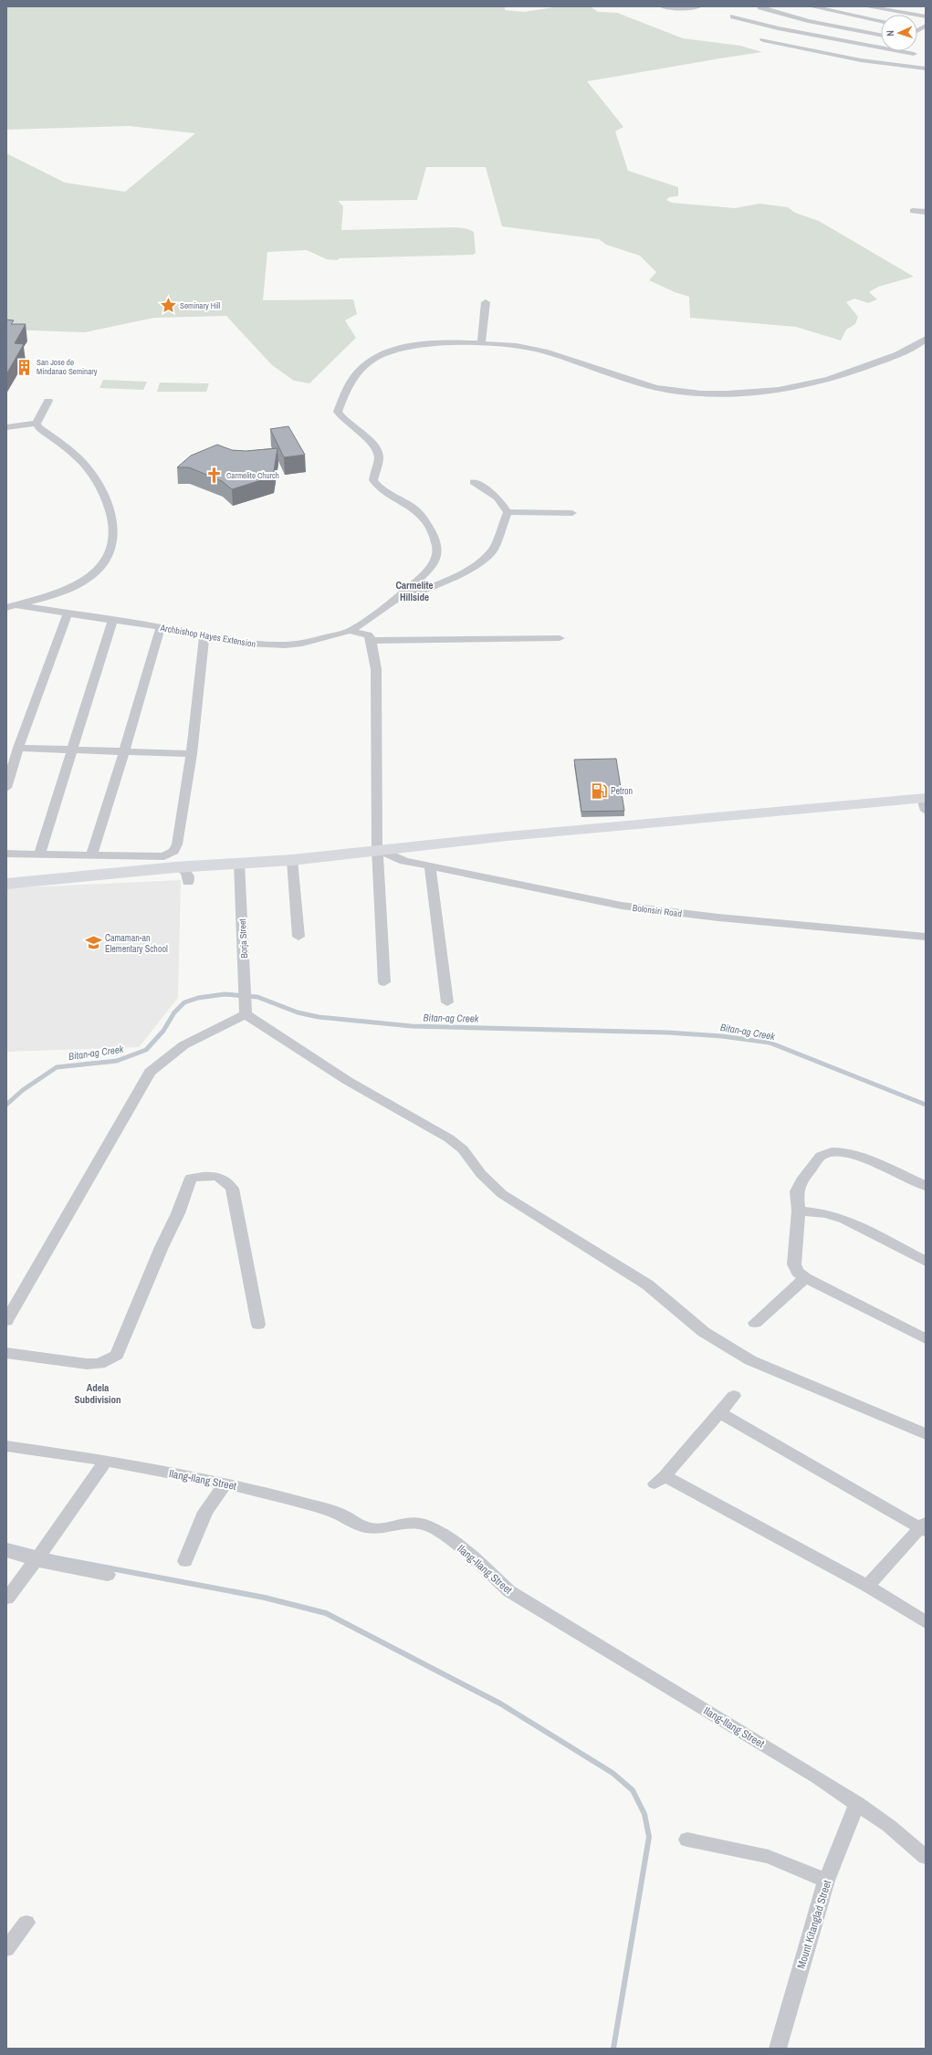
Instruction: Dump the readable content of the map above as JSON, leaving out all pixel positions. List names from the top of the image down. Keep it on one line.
{"streets":{"street":["Archbishop Hayes Extension","Bolonsiri Road","Borja Street","Ilang-Ilang Street","Mount Kitanglad Street"]},"crossings":[["Ilang-Ilang Street","Mount Kitanglad Street"]],"districts":["Carmelite Hillside","Adela Subdivision"],"water":["Bitan-ag Creek"],"places":{"place":["Seminary Hill"],"building":["San Jose de Mindanao Seminary"],"church":["Carmelite Church"],"fuel station":["Petron"],"school or university":["Camaman-an Elementary School"]},"north":"left"}
